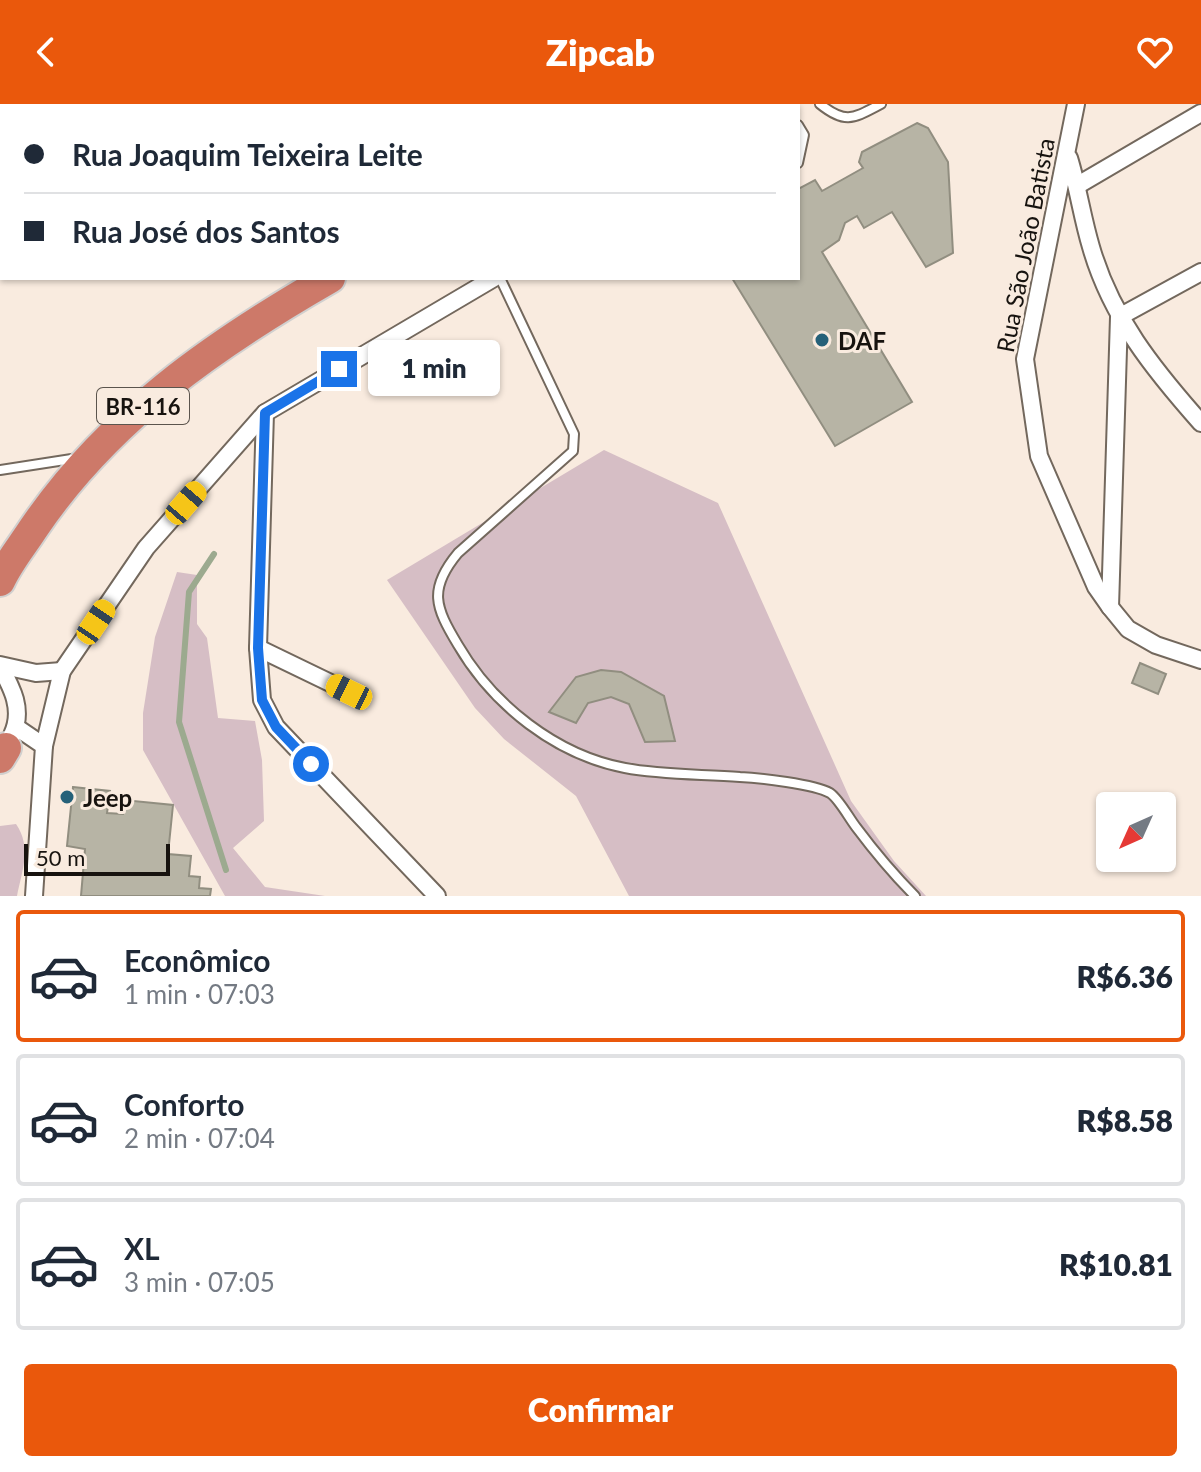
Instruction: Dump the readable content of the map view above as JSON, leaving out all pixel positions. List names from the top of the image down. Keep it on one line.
{"streets":{"highway":["BR-116"],"street":["Rua São João Batista"]},"places":["DAF","Jeep"],"scale_bar":"50 m","north":"bottom left","page":{"header":"Zipcab","banner":["Rua Joaquim Teixeira Leite","Rua José dos Santos"],"bubble":"1 min","scale":"50 m","list":[{"name":"Econômico","note":"1 min · 07:03","value":"R$6.36"},{"name":"Conforto","note":"2 min · 07:04","value":"R$8.58"},{"name":"XL","note":"3 min · 07:05","value":"R$10.81"}],"buttons":"Confirmar"}}
